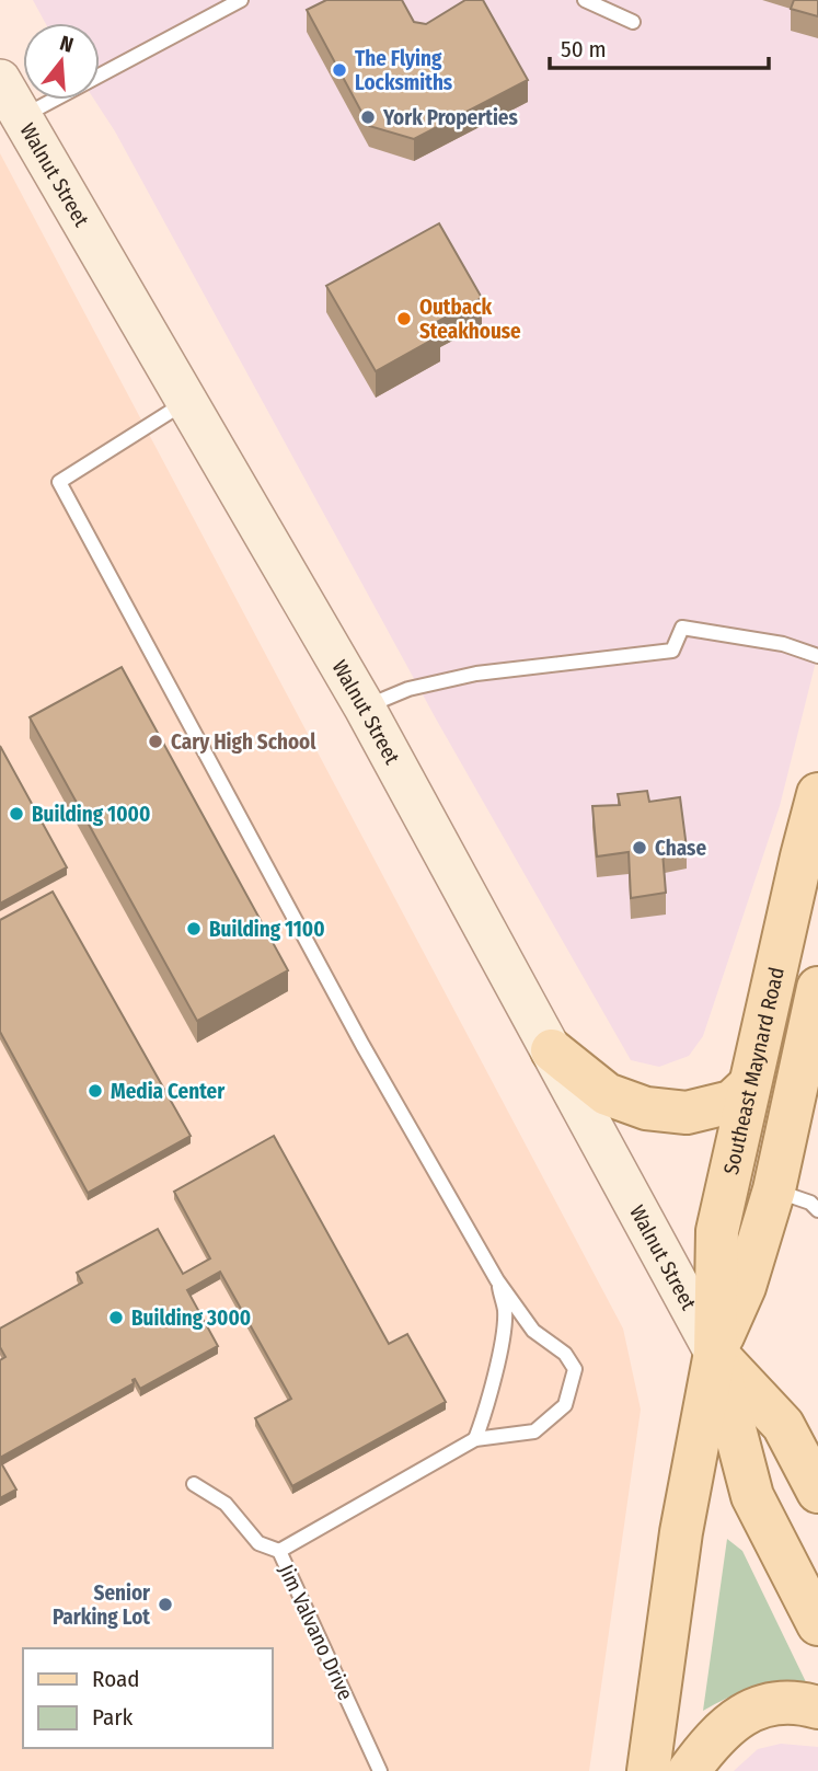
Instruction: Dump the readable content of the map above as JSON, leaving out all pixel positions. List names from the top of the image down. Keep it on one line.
{"streets":{"main road":["Walnut Street","Southeast Maynard Road"],"lane":["Jim Valvano Drive"]},"crossings":[["Walnut Street","Southeast Maynard Road"]],"places":["The Flying Locksmiths","York Properties","Outback Steakhouse","Cary High School","Building 1000","Chase","Building 1100","Media Center","Building 3000","Senior Parking Lot"],"legend":["Road","Park"],"scale_bar":"50 m","north":"top"}
